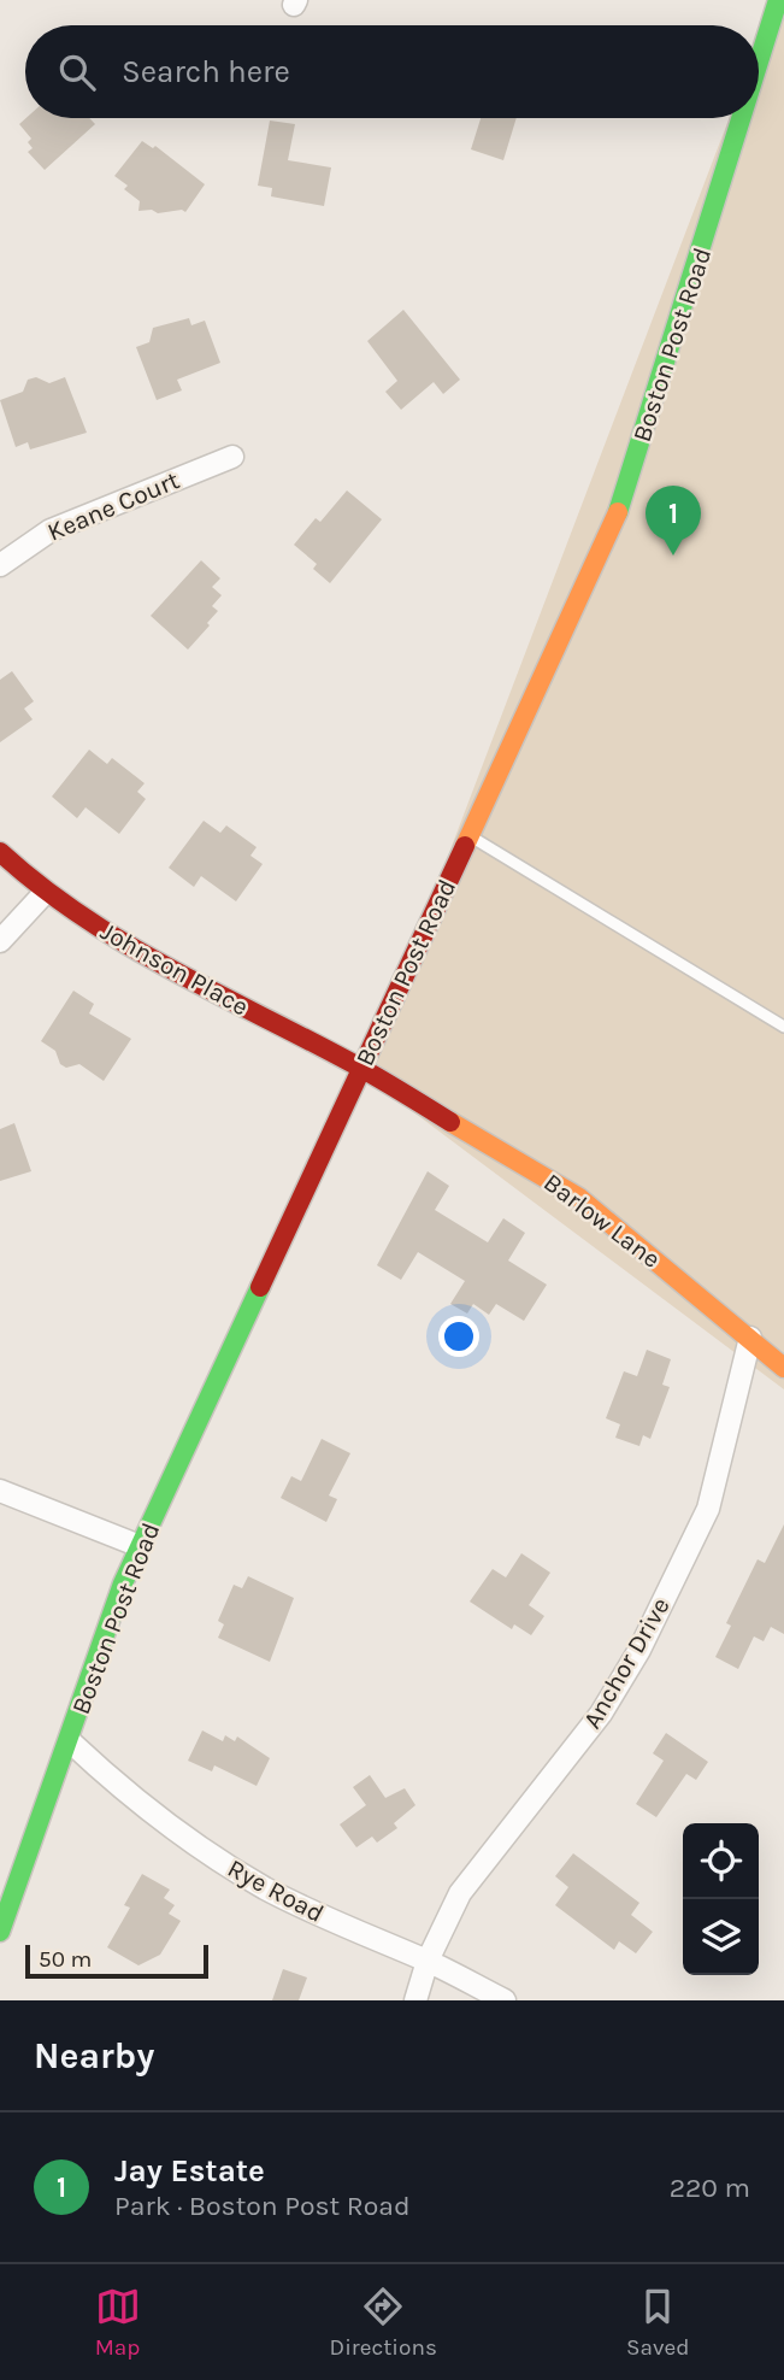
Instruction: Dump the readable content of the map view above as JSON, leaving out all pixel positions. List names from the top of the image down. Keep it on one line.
{"streets":{"main road":["Boston Post Road","Johnson Place","Barlow Lane"],"street":["Keane Court","Anchor Drive","Rye Road"]},"crossings":[["Boston Post Road","Johnson Place"],["Boston Post Road","Barlow Lane"],["Boston Post Road","Rye Road"],["Johnson Place","Barlow Lane"],["Barlow Lane","Anchor Drive"],["Anchor Drive","Rye Road"]],"scale_bar":"50 m","page":{"search":"Search here","pins":"1","scale":"50 m","heading":"Nearby","list":[{"mark":"1","name":"Jay Estate","note":"Park · Boston Post Road","value":"220 m"}],"nav":["Map","Directions","Saved"]}}
